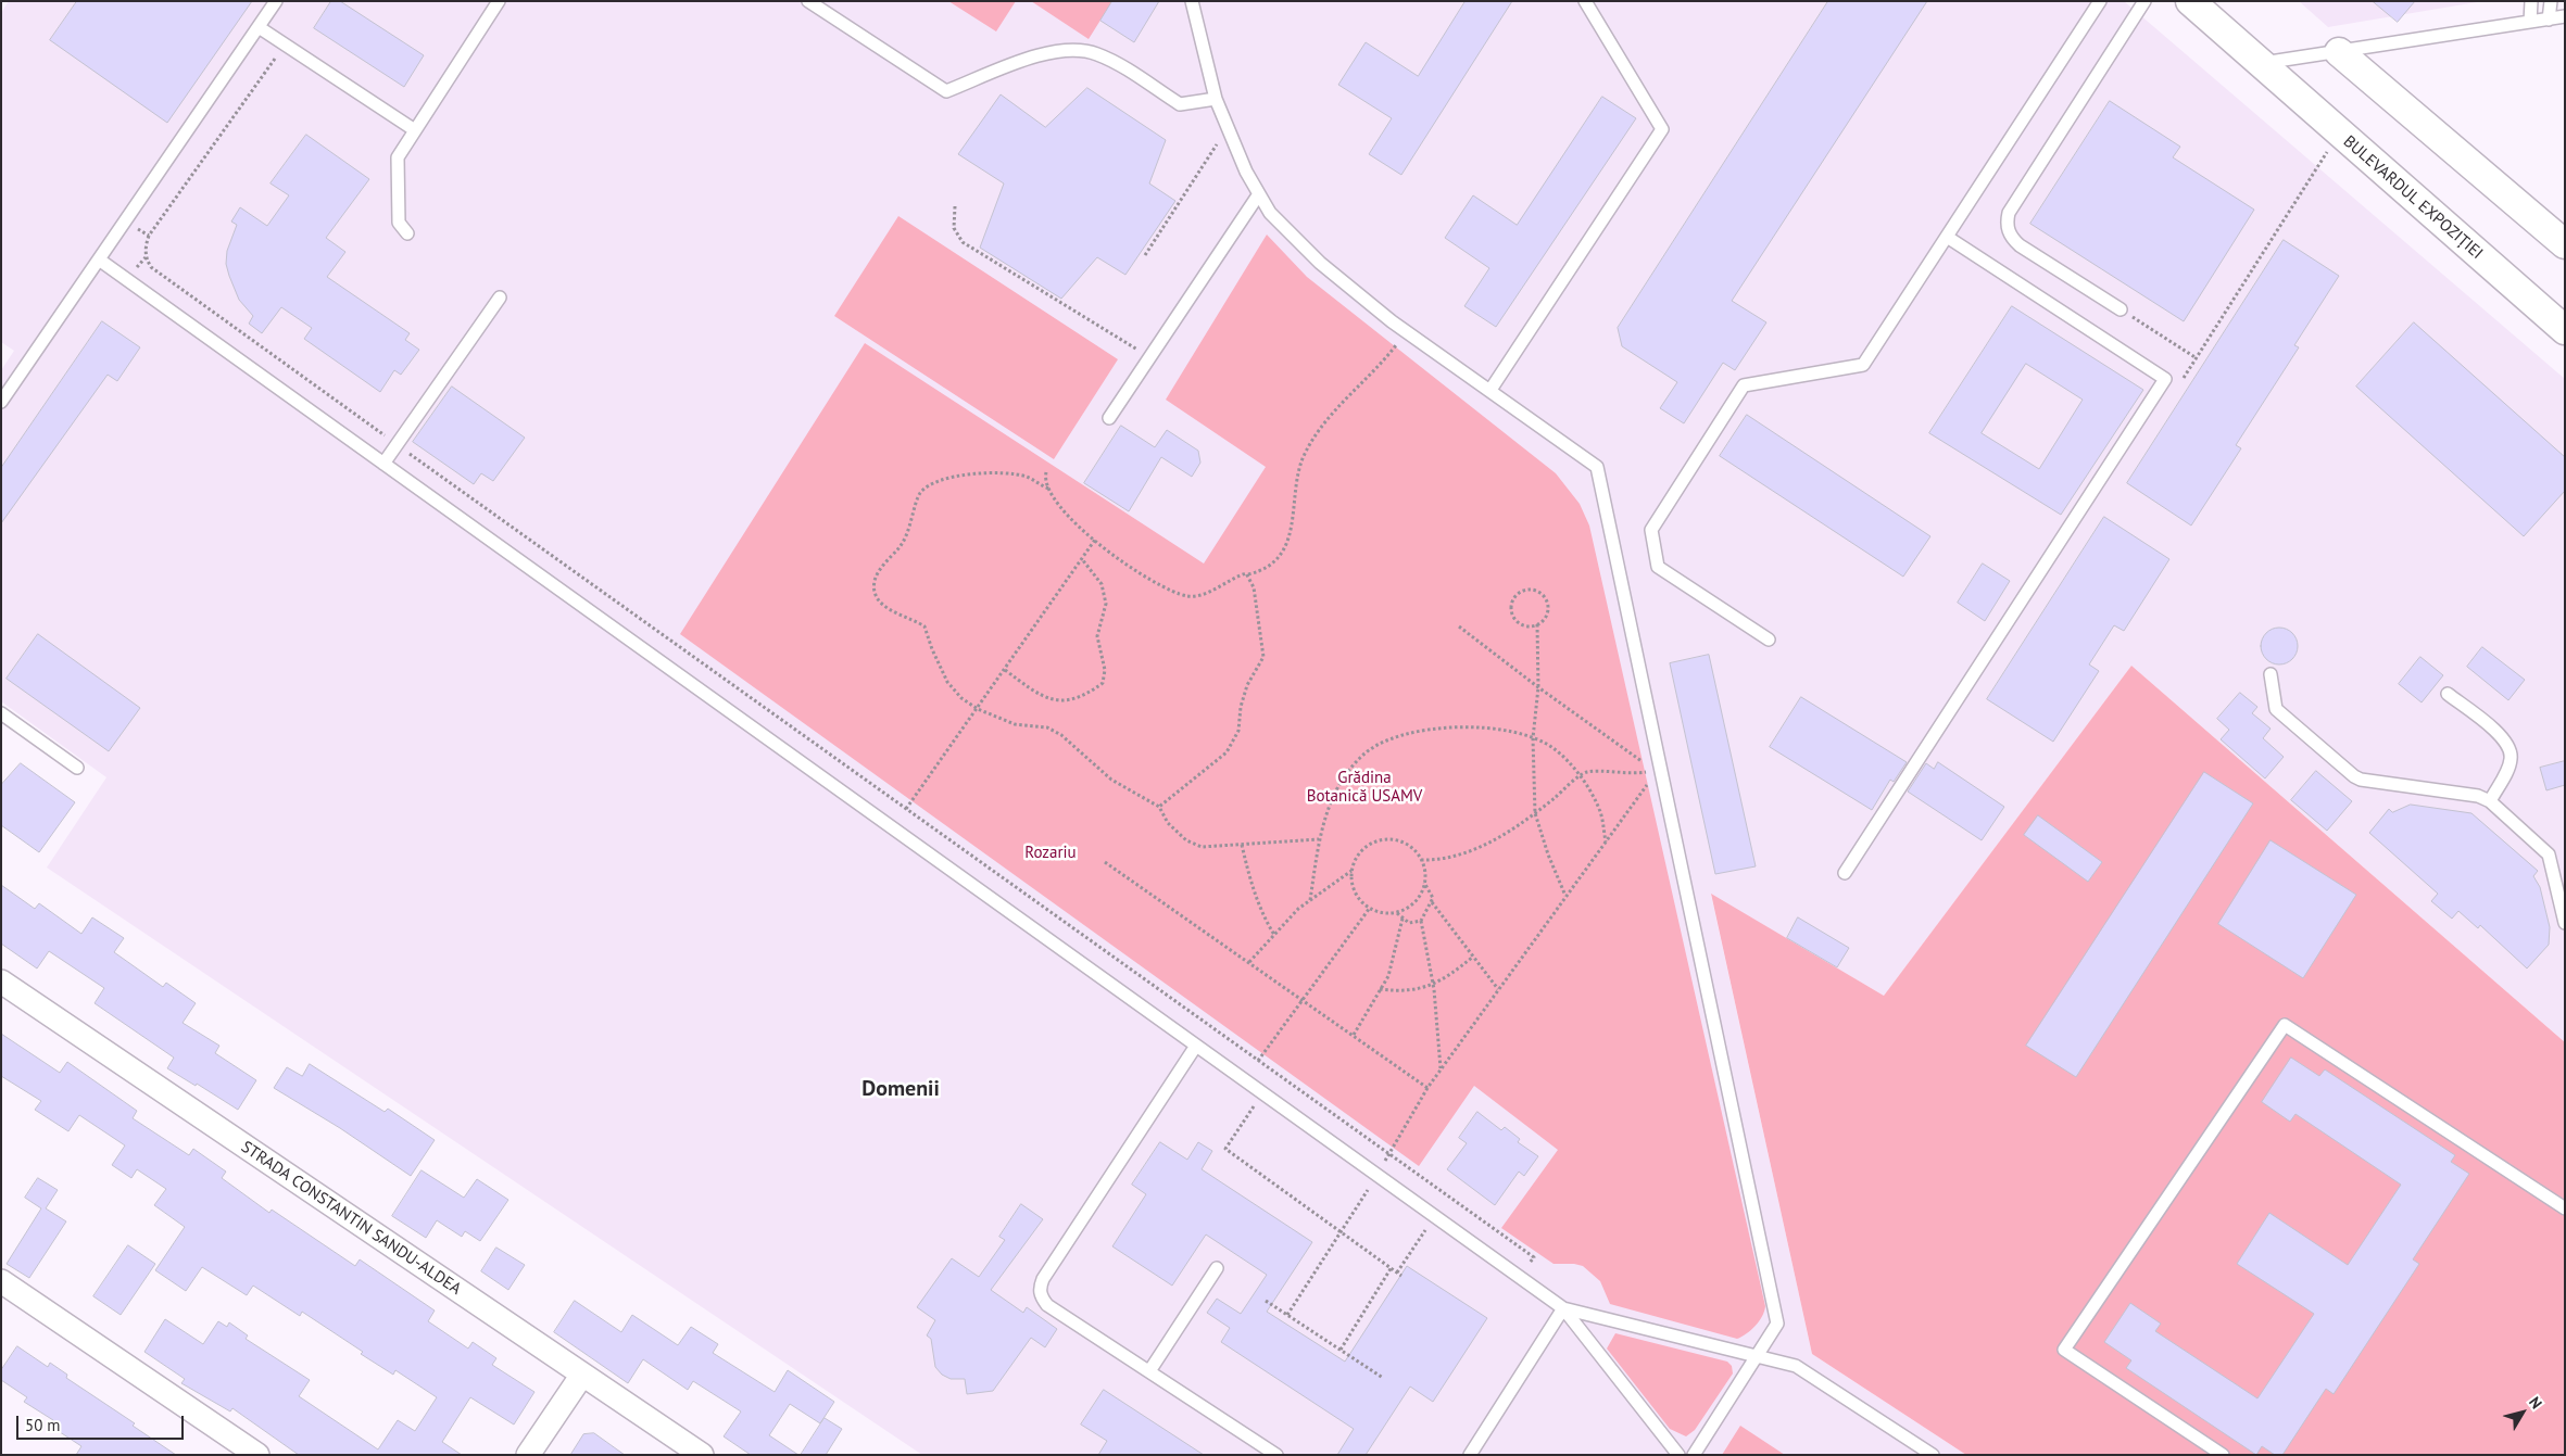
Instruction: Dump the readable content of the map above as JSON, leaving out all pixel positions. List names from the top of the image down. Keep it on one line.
{"streets":{"street":["BULEVARDUL EXPOZIȚIEI","STRADA CONSTANTIN SANDU-ALDEA"]},"districts":["Domenii"],"parks":["Grădina Botanică USAMV","Rozariu"],"scale_bar":"50 m","north":"top right"}
